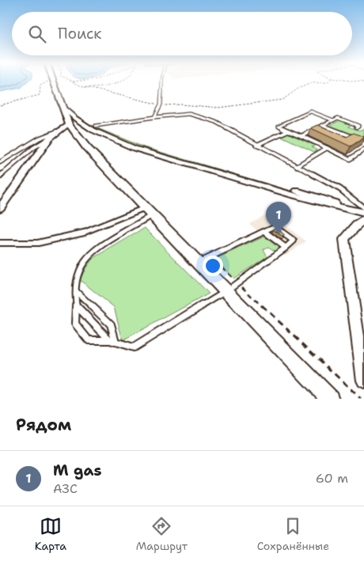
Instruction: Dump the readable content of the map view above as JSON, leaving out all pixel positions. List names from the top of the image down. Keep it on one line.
{"page":{"search":"Поиск","pins":"1","heading":"Рядом","list":[{"mark":"1","name":"M gas","note":"АЗС","value":"60 m"}],"nav":["Карта","Маршрут","Сохранённые"]}}
